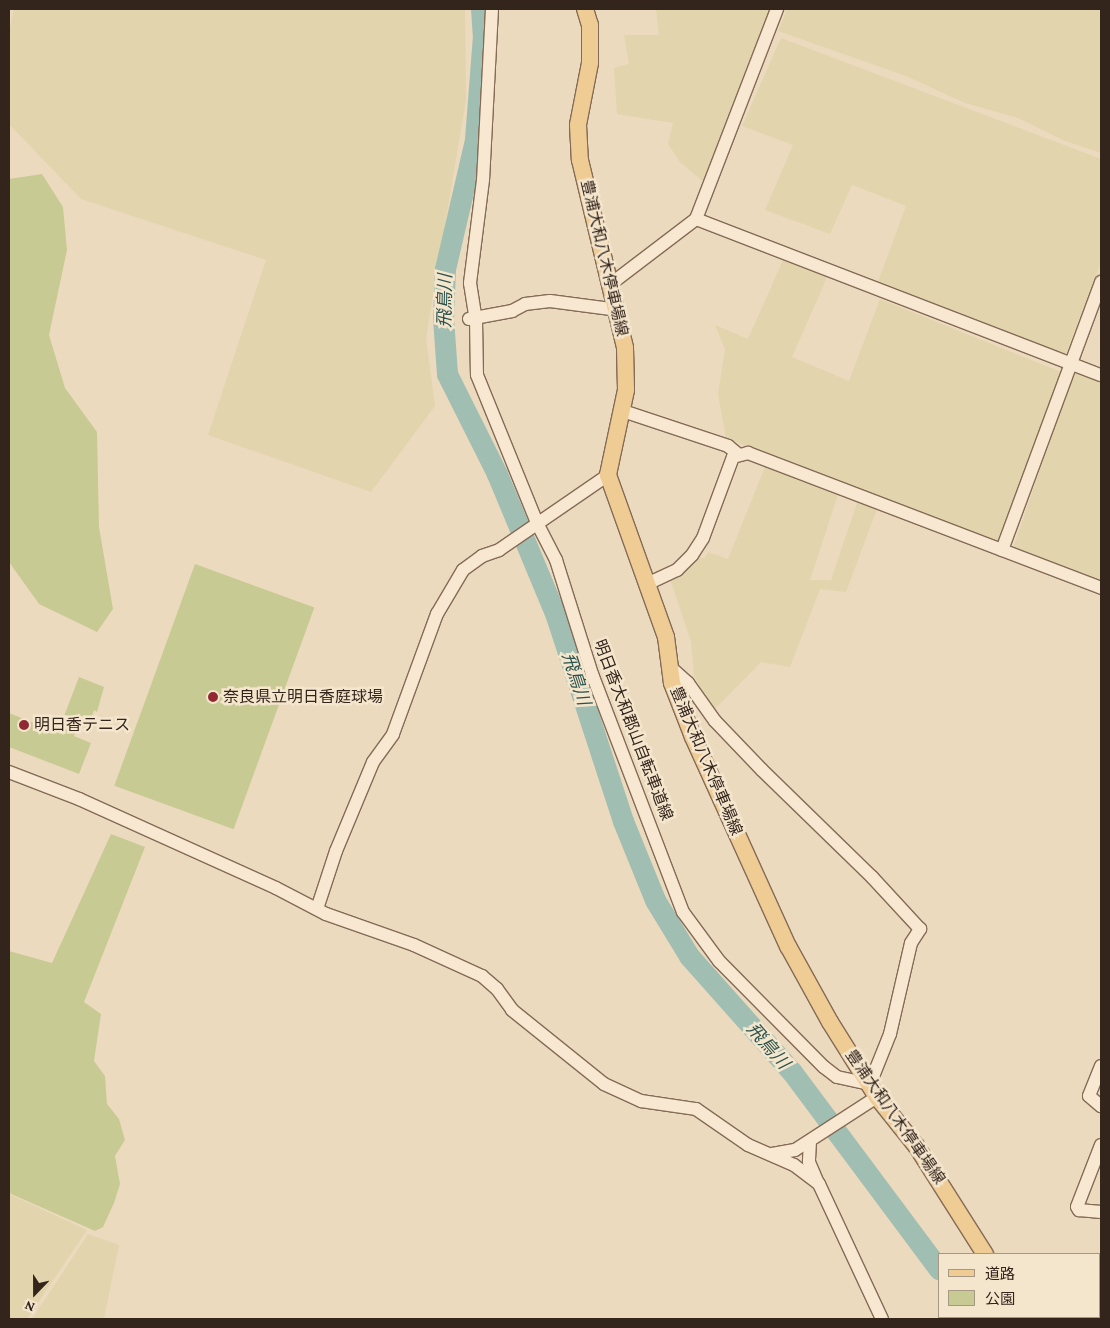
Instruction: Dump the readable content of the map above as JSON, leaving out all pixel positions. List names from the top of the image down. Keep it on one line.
{"streets":{"main road":["豊浦大和八木停車場線"],"street":["明日香大和郡山自転車道線"]},"crossings":[["豊浦大和八木停車場線","明日香大和郡山自転車道線"]],"water":["飛鳥川"],"places":["奈良県立明日香庭球場","明日香テニス"],"legend":["道路","公園"],"north":"bottom"}
